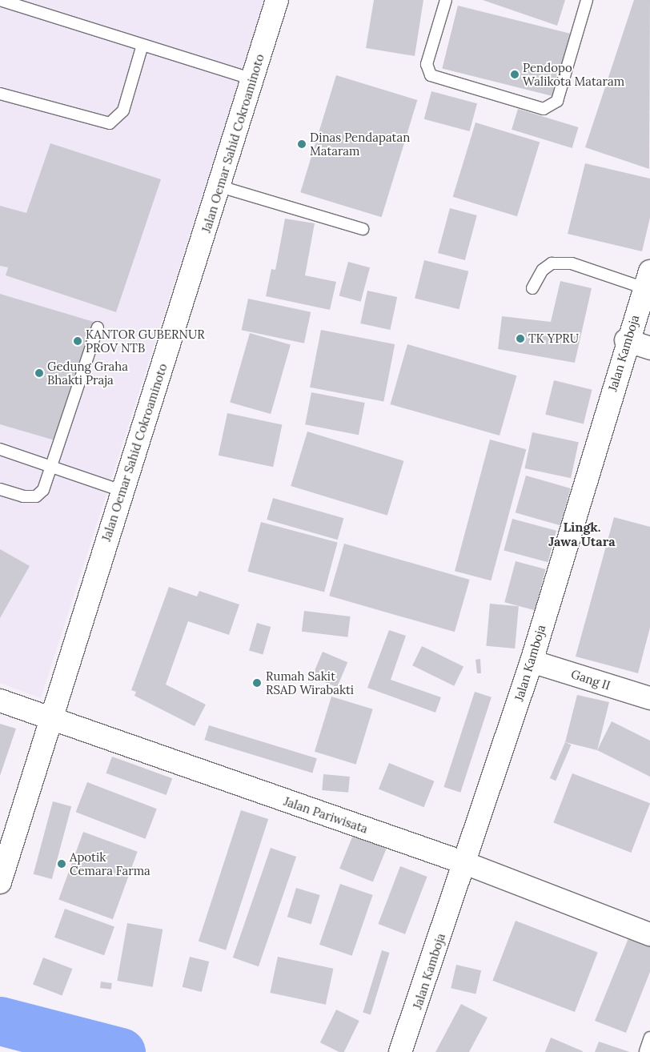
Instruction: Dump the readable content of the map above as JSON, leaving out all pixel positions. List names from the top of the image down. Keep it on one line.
{"streets":{"street":["Jalan Oemar Sahid Cokroaminoto","Jalan Kamboja","Gang II","Jalan Pariwisata"]},"crossings":[["Jalan Oemar Sahid Cokroaminoto","Jalan Pariwisata"],["Jalan Kamboja","Gang II"],["Jalan Kamboja","Jalan Pariwisata"]],"districts":["Lingk. Jawa Utara"],"places":["Pendopo Walikota Mataram","Dinas Pendapatan Mataram","TK YPRU","KANTOR GUBERNUR PROV NTB","Gedung Graha Bhakti Praja","Rumah Sakit RSAD Wirabakti","Apotik Cemara Farma"]}
